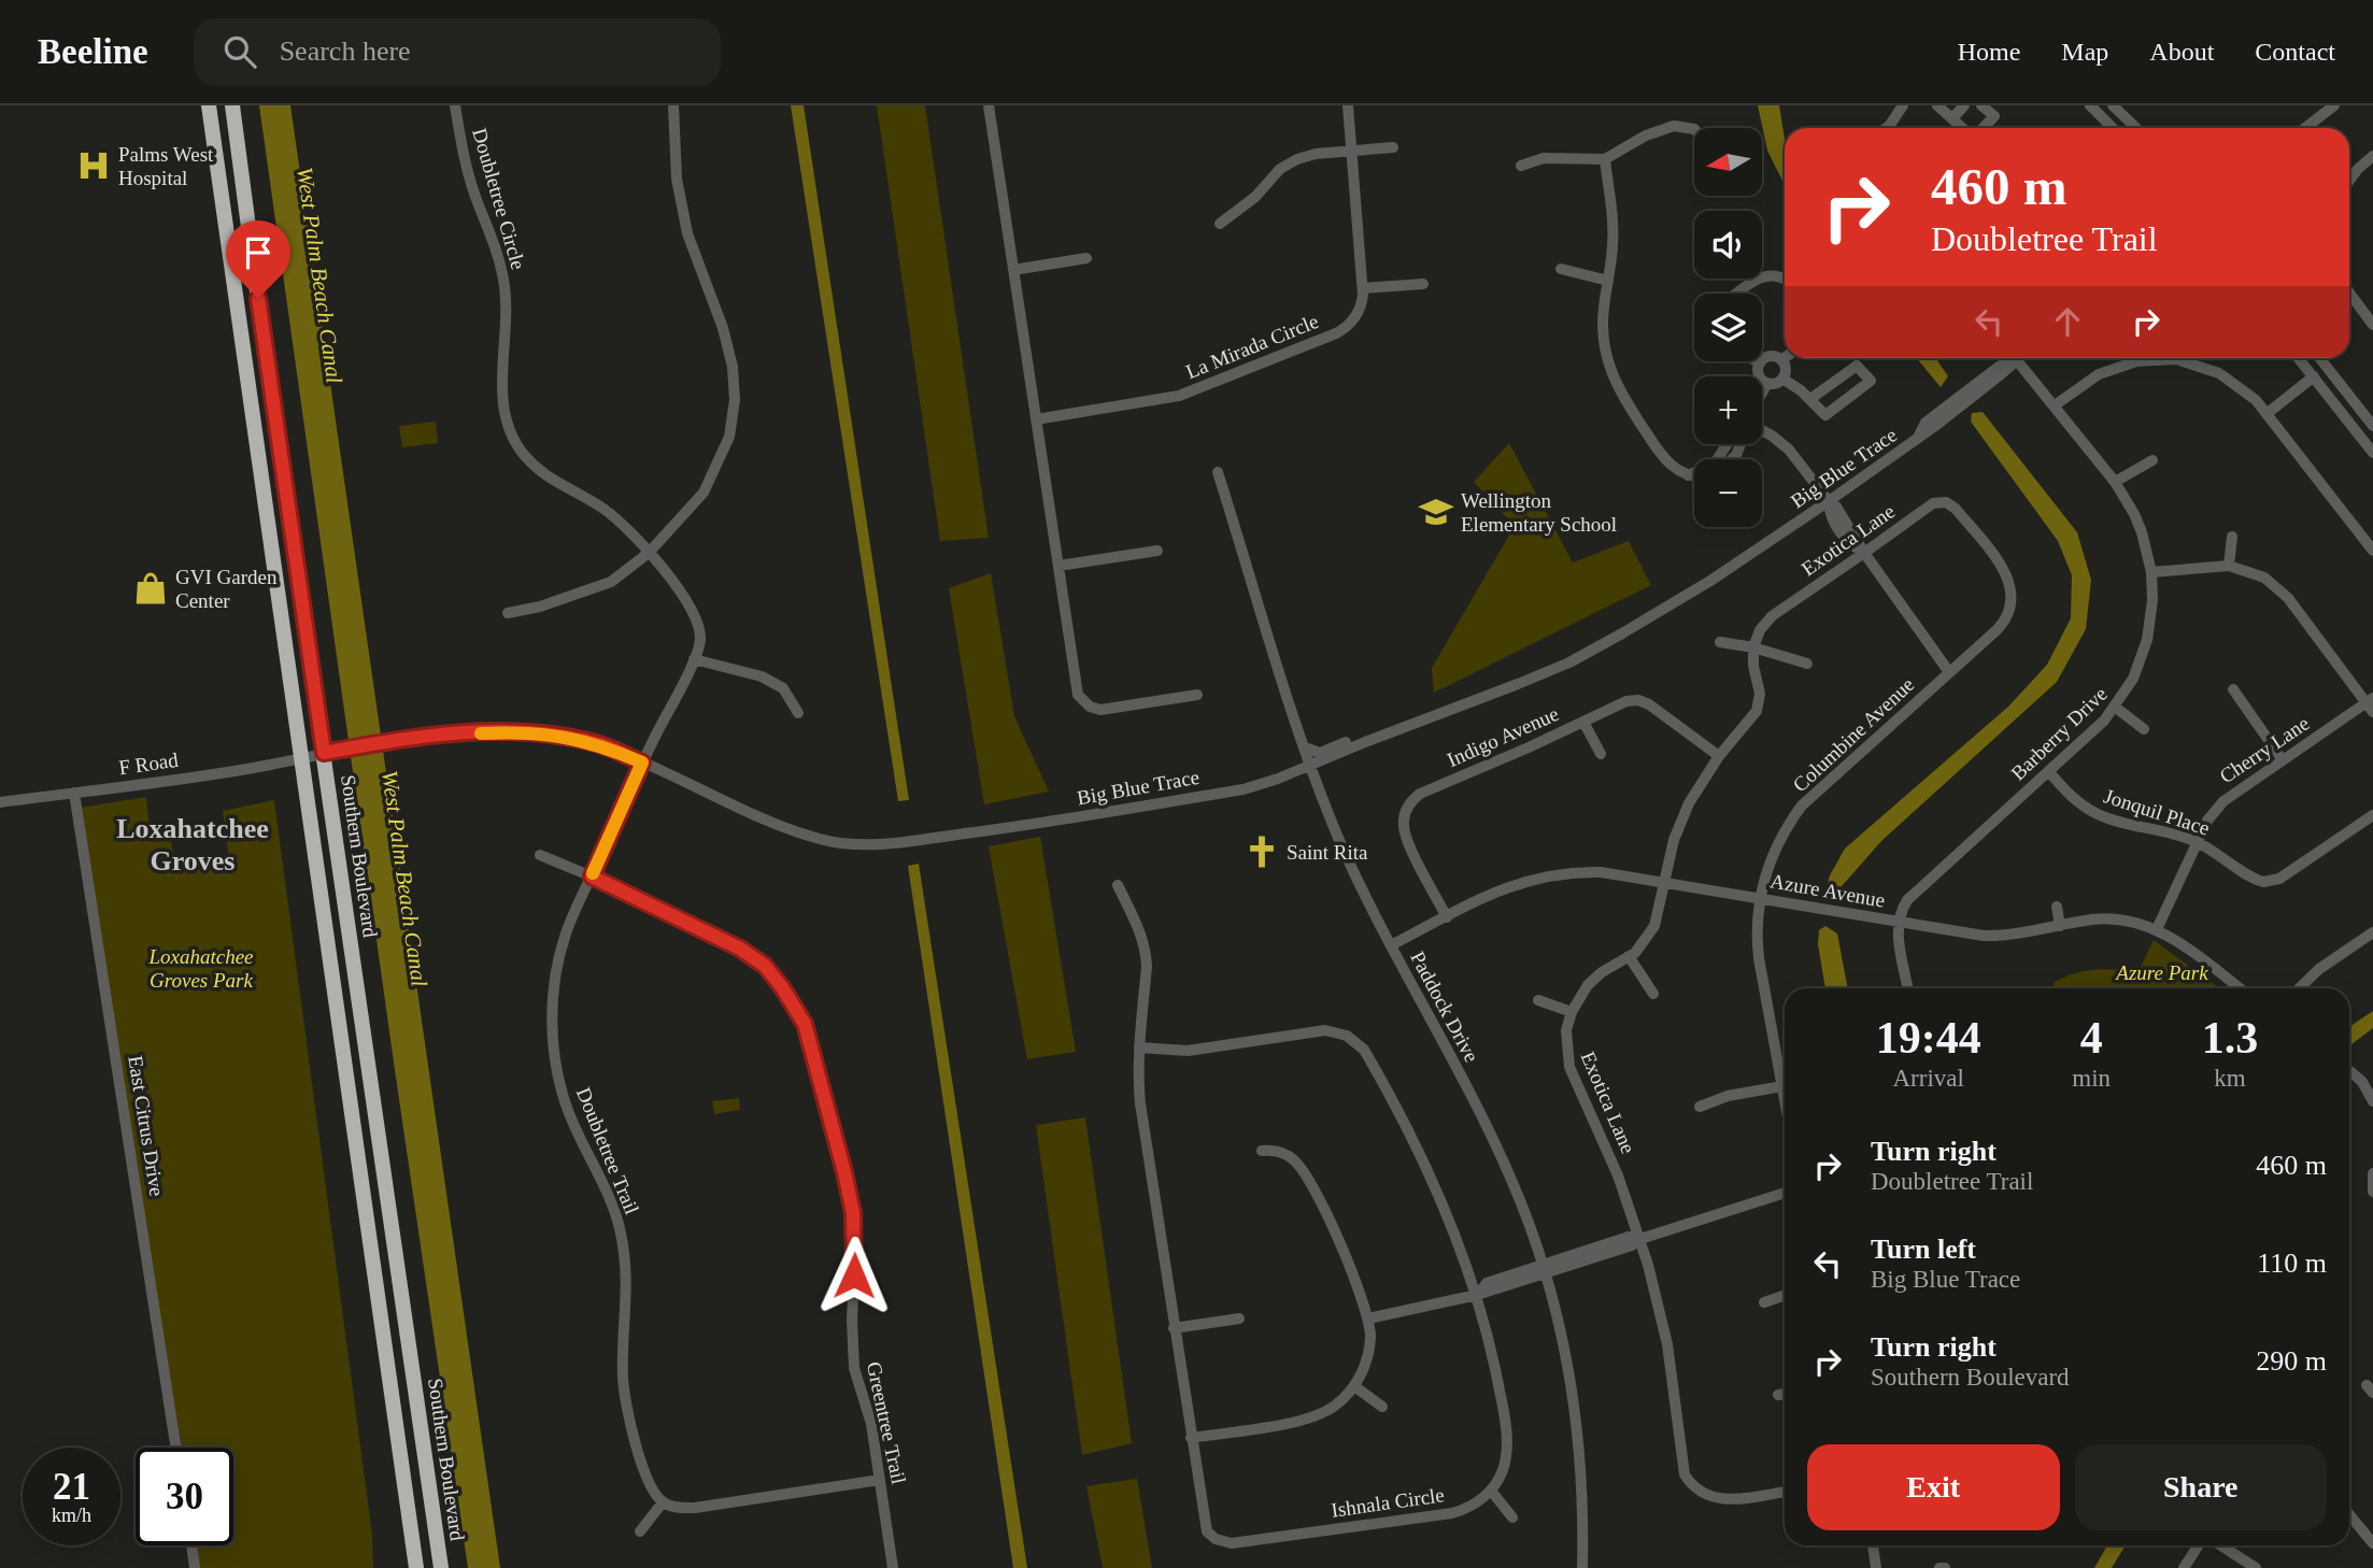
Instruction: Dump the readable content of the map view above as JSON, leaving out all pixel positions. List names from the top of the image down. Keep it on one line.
{"streets":{"highway":["Southern Boulevard"],"street":["Doubletree Circle","La Mirada Circle","Big Blue Trace","Exotica Lane","Barberry Drive","Columbine Avenue","Indigo Avenue","Cherry Lane","F Road","Jonquil Place","Azure Avenue","Paddock Drive","East Citrus Drive","Doubletree Trail","Greentree Trail","Ishnala Circle"]},"crossings":[["Doubletree Circle","Doubletree Trail"],["Big Blue Trace","Barberry Drive"],["Big Blue Trace","F Road"],["Big Blue Trace","Southern Boulevard"],["Big Blue Trace","Paddock Drive"],["Big Blue Trace","Doubletree Trail"],["Exotica Lane","Columbine Avenue"],["Exotica Lane","Indigo Avenue"],["Exotica Lane","Azure Avenue"],["Barberry Drive","Jonquil Place"],["Barberry Drive","Azure Avenue"],["Columbine Avenue","Azure Avenue"],["Indigo Avenue","Azure Avenue"],["Cherry Lane","Jonquil Place"],["Cherry Lane","Azure Avenue"],["F Road","East Citrus Drive"],["Azure Avenue","Paddock Drive"],["Doubletree Trail","Greentree Trail"]],"districts":["Loxahatchee Groves"],"water":["West Palm Beach Canal"],"parks":["Loxahatchee Groves Park","Azure Park"],"places":{"hospital":["Palms West Hospital"],"school or university":["Wellington Elementary School"],"shop":["GVI Garden Center"],"church":["Saint Rita"]},"north":"left","page":{"header":"Beeline","search":"Search here","nav":["Home","Map","About","Contact"],"map_buttons":["+","−"],"turn":["460 m","Doubletree Trail"],"eta":["19:44","Arrival","4","min","1.3","km"],"list":[{"name":"Turn right","note":"Doubletree Trail","value":"460 m"},{"name":"Turn left","note":"Big Blue Trace","value":"110 m"},{"name":"Turn right","note":"Southern Boulevard","value":"290 m"}],"buttons":["Exit","Share"],"speed":"21 km/h","limit":"30"}}
